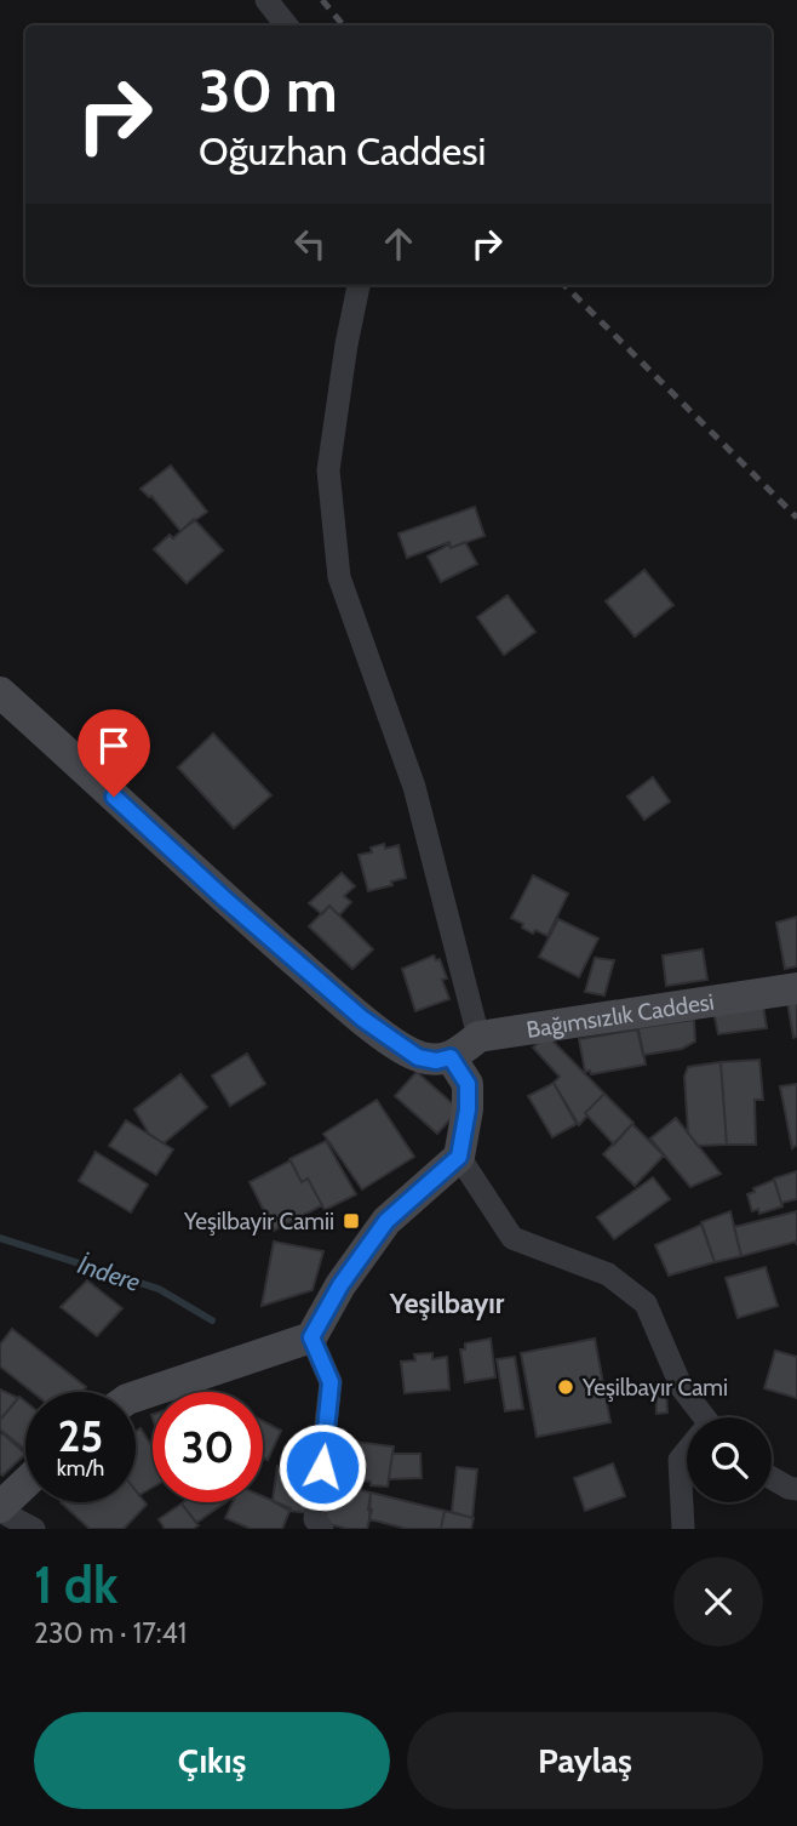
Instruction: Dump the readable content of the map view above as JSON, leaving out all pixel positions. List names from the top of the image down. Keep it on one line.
{"streets":{"street":["Bağımsızlık Caddesi"]},"districts":["Yeşilbayır"],"water":["İndere"],"places":{"transit":["Yeşilbayir Camii"],"other":["Yeşilbayır Cami"]},"page":{"turn":["30 m","Oğuzhan Caddesi"],"speed":"25 km/h","limit":"30","heading":["1 dk","230 m · 17:41"],"buttons":["Çıkış","Paylaş"]}}
